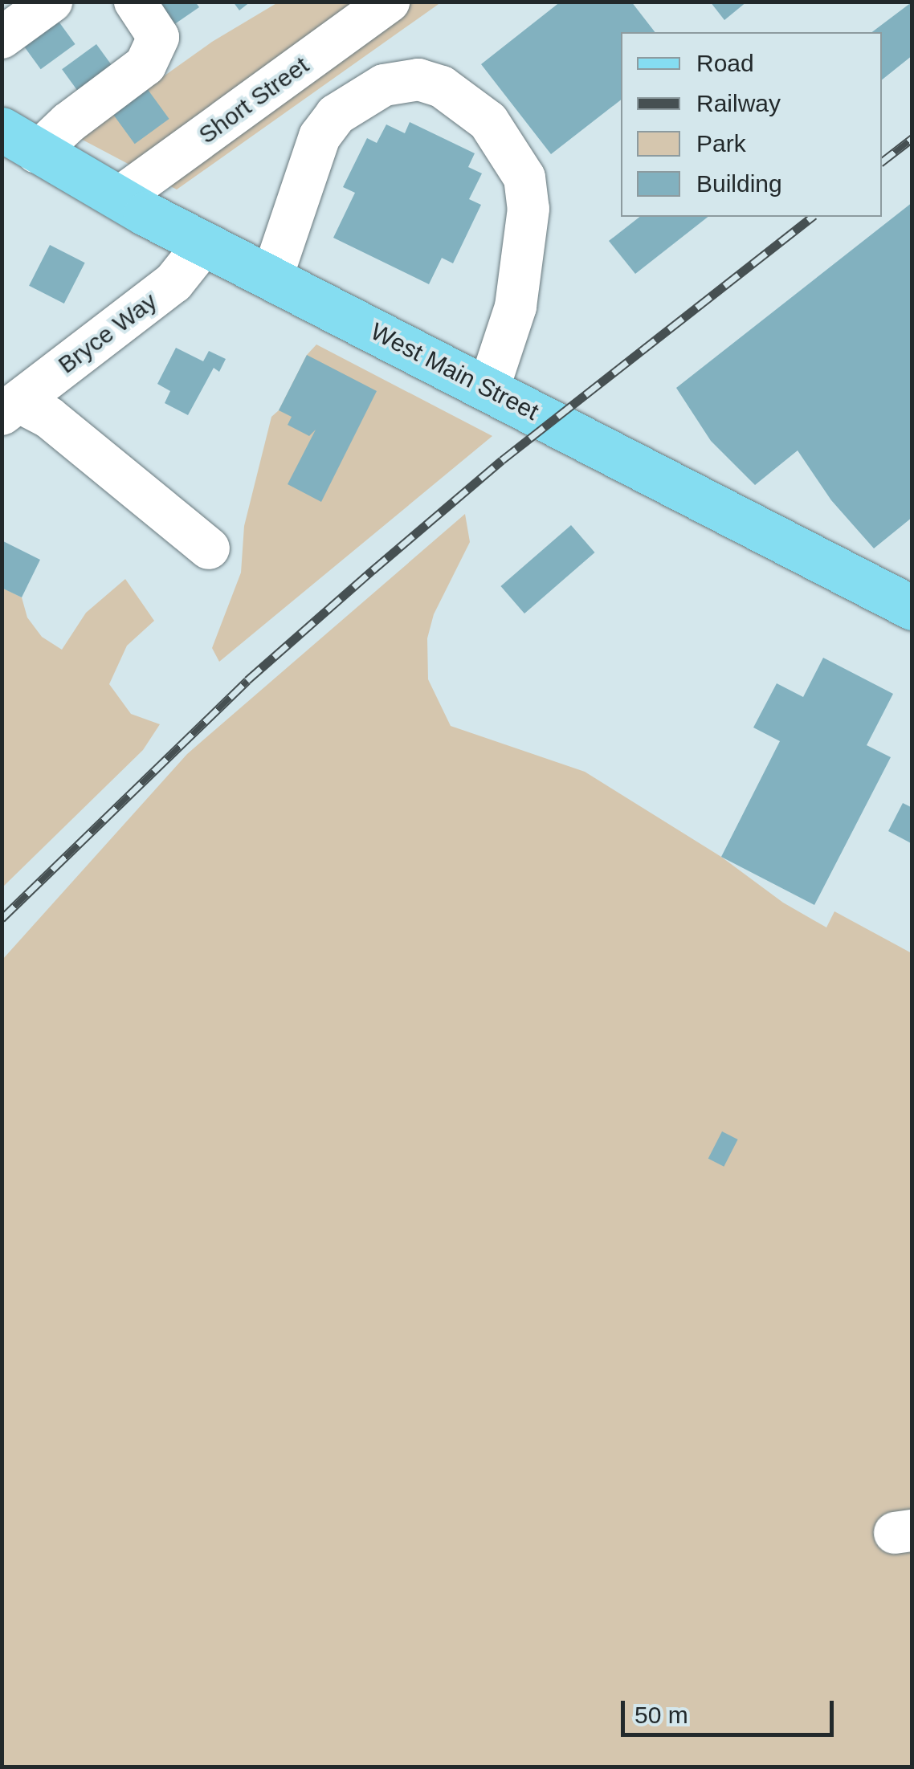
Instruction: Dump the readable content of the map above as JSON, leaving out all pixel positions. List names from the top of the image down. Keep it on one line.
{"streets":{"main road":["West Main Street"],"street":["Short Street","Bryce Way"]},"crossings":[["Short Street","West Main Street"],["Bryce Way","West Main Street"]],"legend":["Road","Railway","Park","Building"],"scale_bar":"50 m"}
